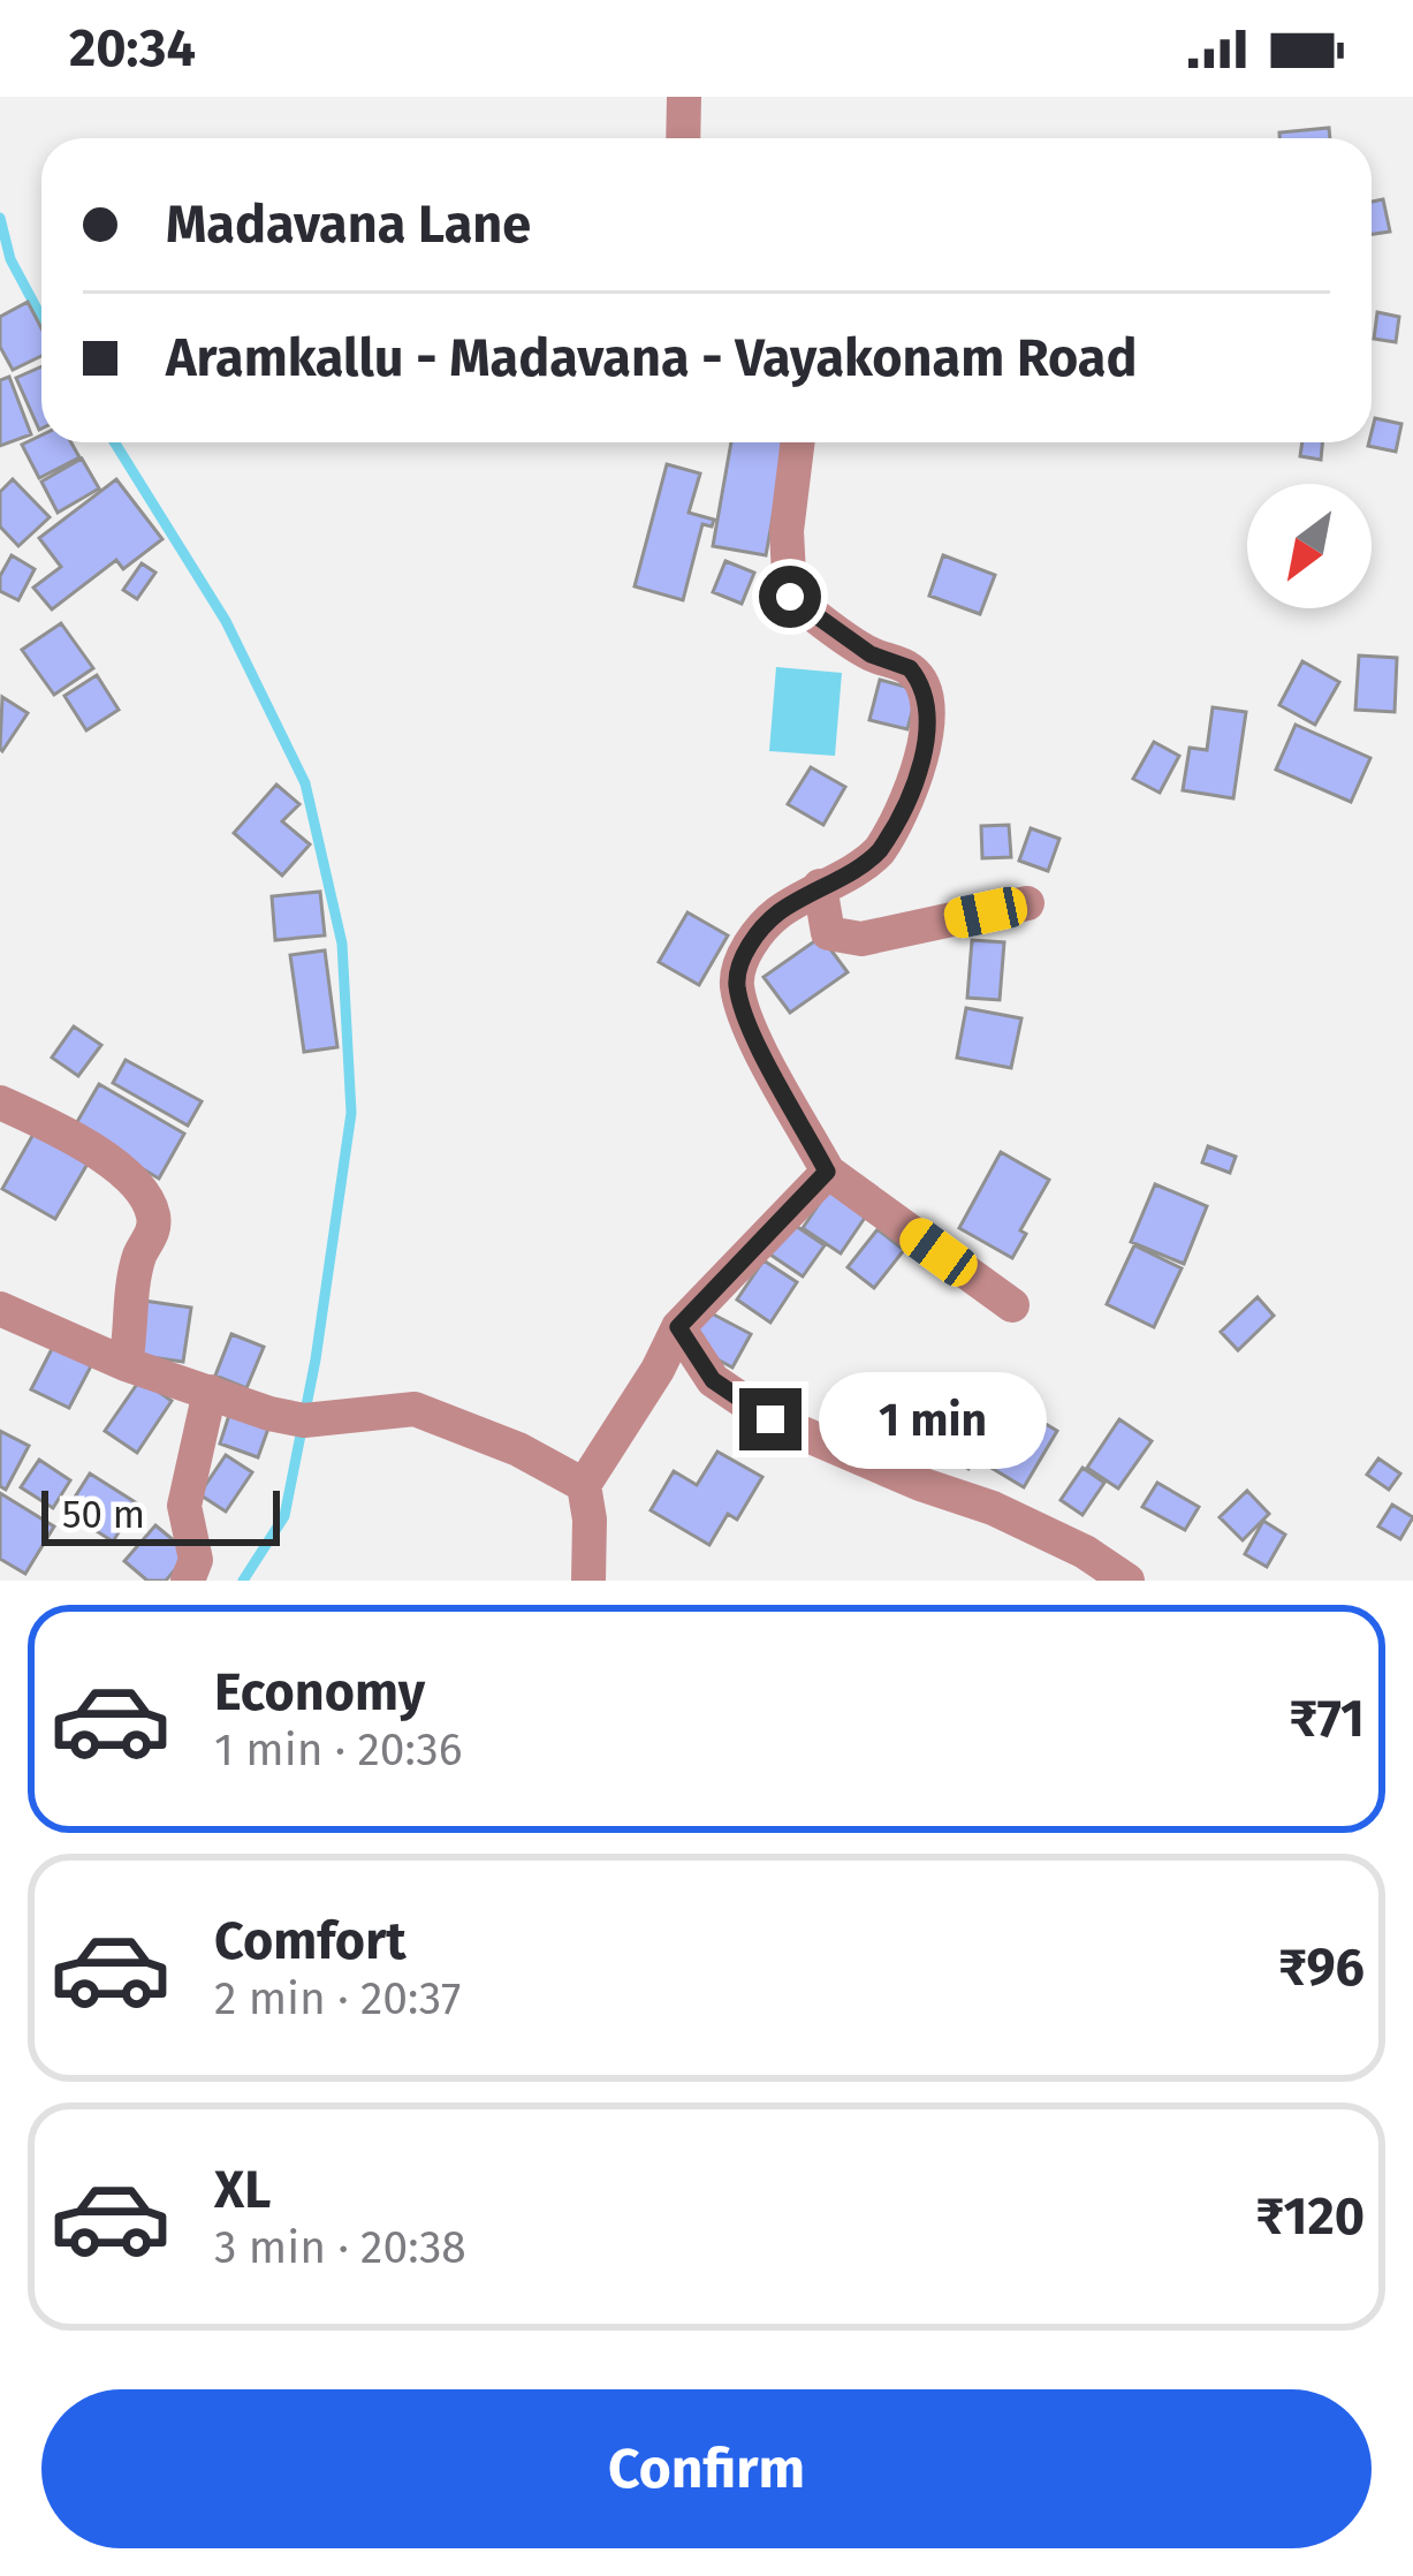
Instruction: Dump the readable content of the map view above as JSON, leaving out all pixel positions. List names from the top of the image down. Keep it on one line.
{"scale_bar":"50 m","north":"bottom left","page":{"status":"20:34","banner":["Madavana Lane","Aramkallu - Madavana - Vayakonam Road"],"bubble":"1 min","scale":"50 m","list":[{"name":"Economy","note":"1 min · 20:36","value":"₹71"},{"name":"Comfort","note":"2 min · 20:37","value":"₹96"},{"name":"XL","note":"3 min · 20:38","value":"₹120"}],"buttons":"Confirm"}}
